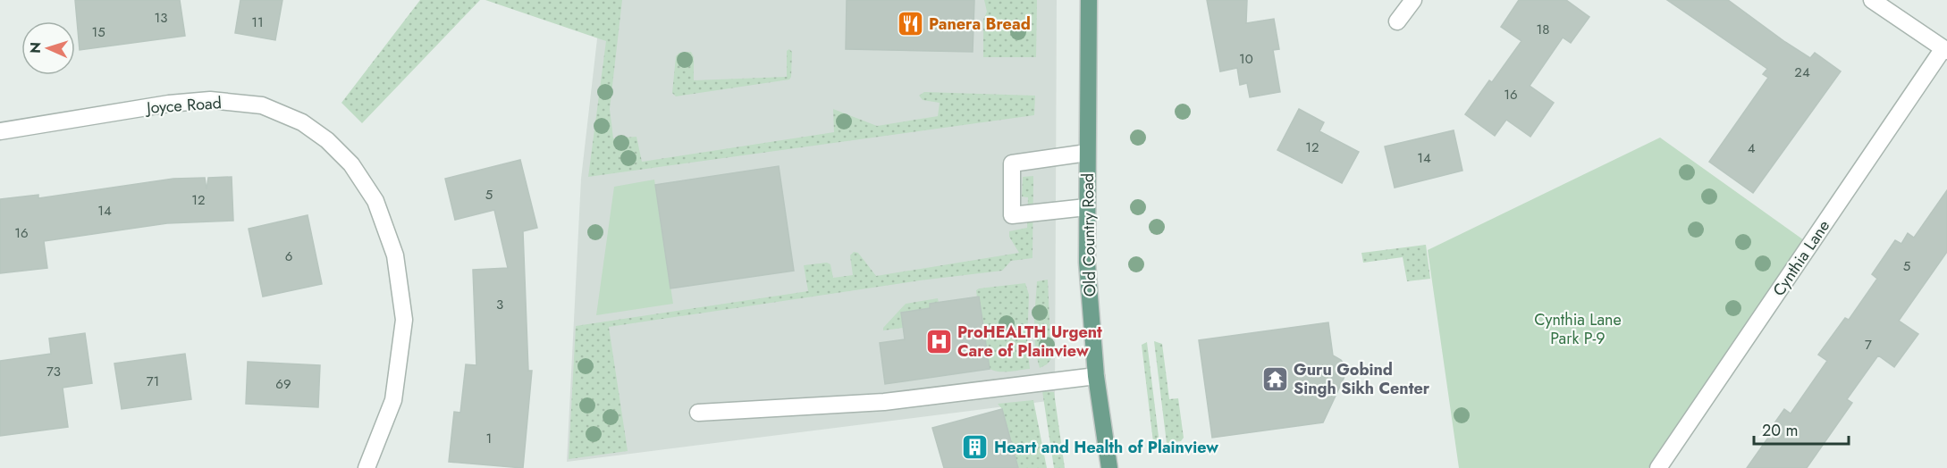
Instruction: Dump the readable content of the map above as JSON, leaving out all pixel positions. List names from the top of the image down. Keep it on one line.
{"streets":{"main road":["Old Country Road"],"street":["Joyce Road","Cynthia Lane"]},"parks":["Cynthia Lane Park P-9"],"places":{"restaurant":["Panera Bread"],"hospital":["ProHEALTH Urgent Care of Plainview"],"temple":["Guru Gobind Singh Sikh Center"],"building":["Heart and Health of Plainview"]},"house_numbers":["13","11","18","15","10","24","16","12","4","14","5","12","14","16","6","5","3","7","73","71","69","1"],"scale_bar":"20 m","north":"left"}
